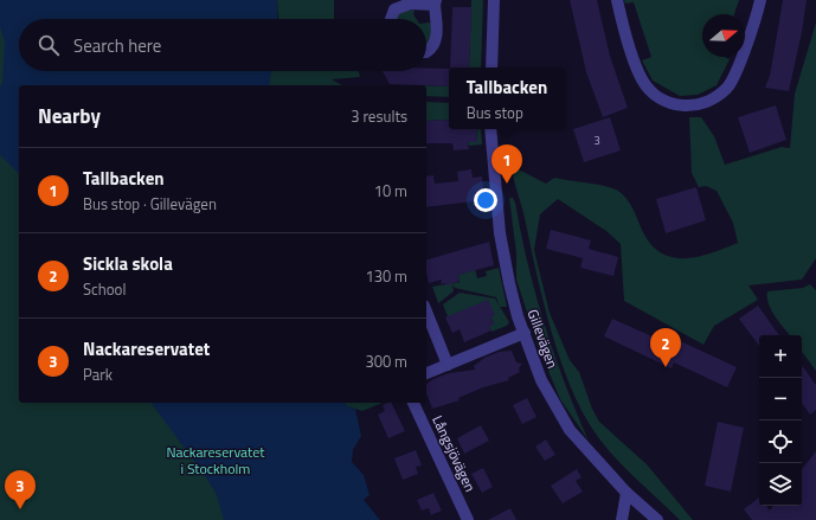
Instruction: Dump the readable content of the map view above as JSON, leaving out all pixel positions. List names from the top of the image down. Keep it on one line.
{"streets":{"street":["Gillevägen","Långsjövägen"]},"parks":["Nackareservatet i Stockholm"],"house_numbers":["3"],"north":"right","page":{"search":"Search here","popup":["Tallbacken","Bus stop"],"heading":["Nearby","3 results"],"pins":["1","2","3"],"list":[{"mark":"1","name":"Tallbacken","note":"Bus stop · Gillevägen","value":"10 m"},{"mark":"2","name":"Sickla skola","note":"School","value":"130 m"},{"mark":"3","name":"Nackareservatet","note":"Park","value":"300 m"}],"map_buttons":["+","−"]}}
